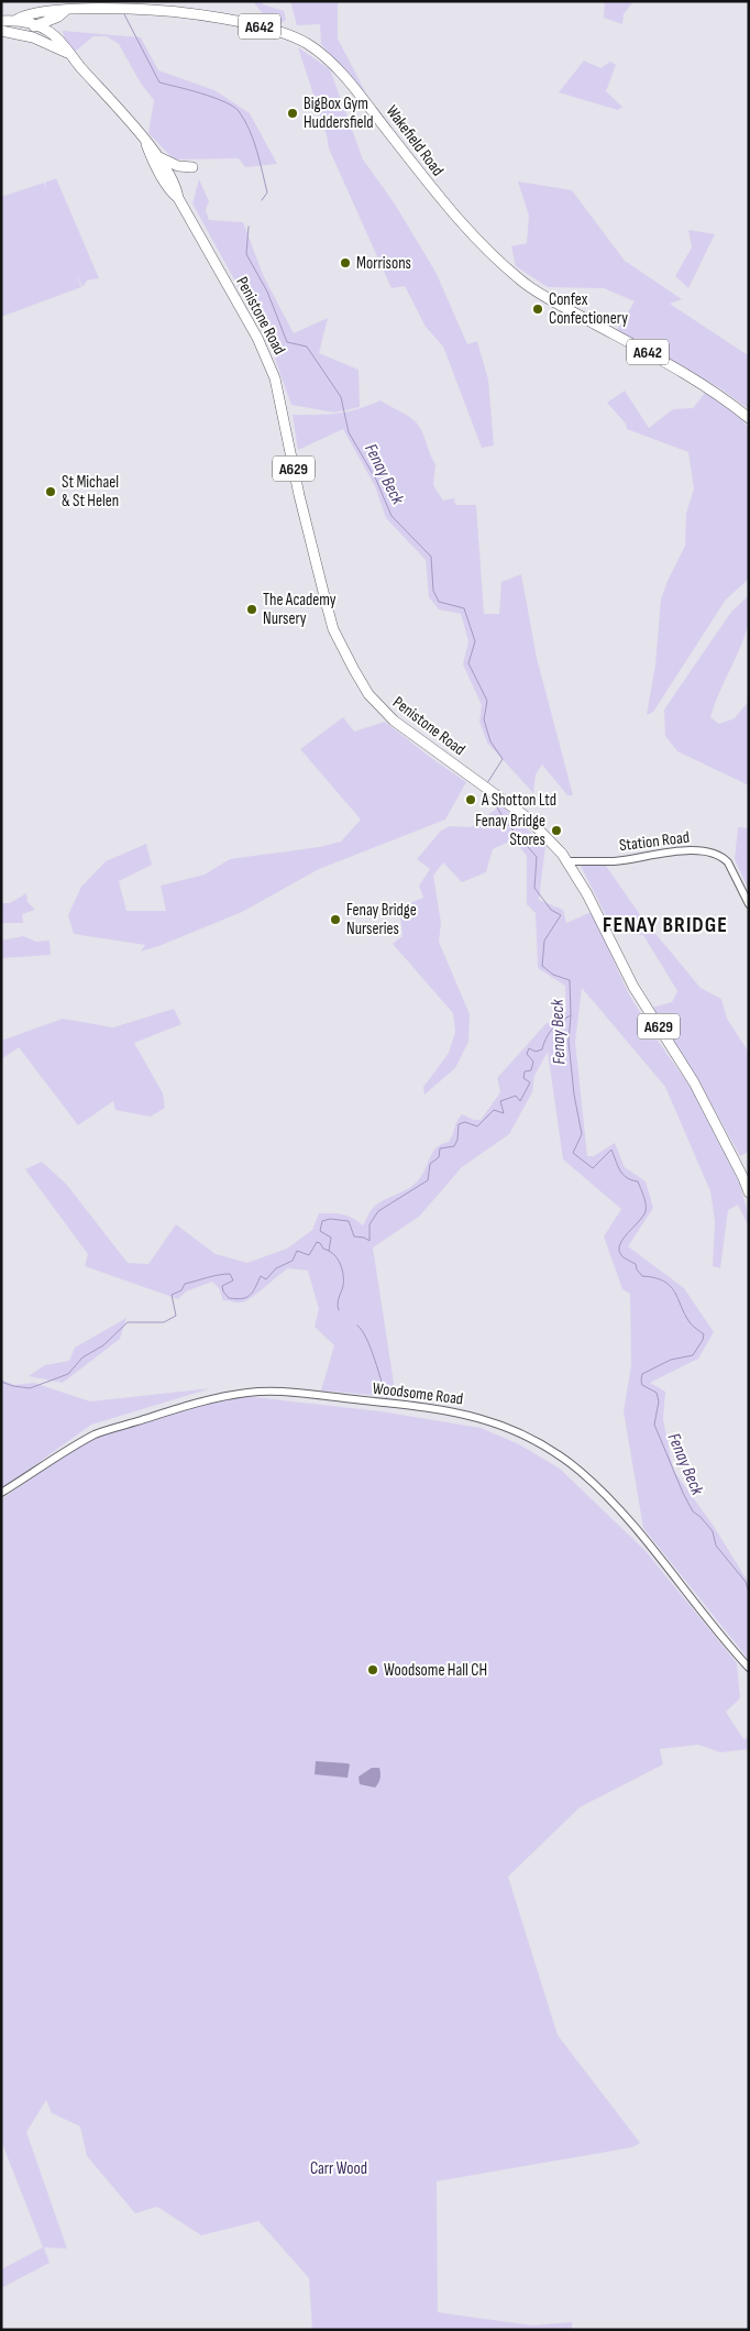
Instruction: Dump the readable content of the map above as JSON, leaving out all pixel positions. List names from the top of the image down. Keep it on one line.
{"streets":{"highway":["A642","Wakefield Road","Penistone Road","A629"],"street":["Station Road","Woodsome Road"]},"crossings":[["Wakefield Road","Penistone Road"],["Wakefield Road","A629"],["Penistone Road","A629"],["Penistone Road","Station Road"]],"districts":["FENAY BRIDGE"],"water":["Fenay Beck"],"parks":["Carr Wood"],"places":["BigBox Gym Huddersfield","Morrisons","Confex Confectionery","St Michael & St Helen","The Academy Nursery","A Shotton Ltd","Fenay Bridge Stores","Fenay Bridge Nurseries","Woodsome Hall CH"]}
